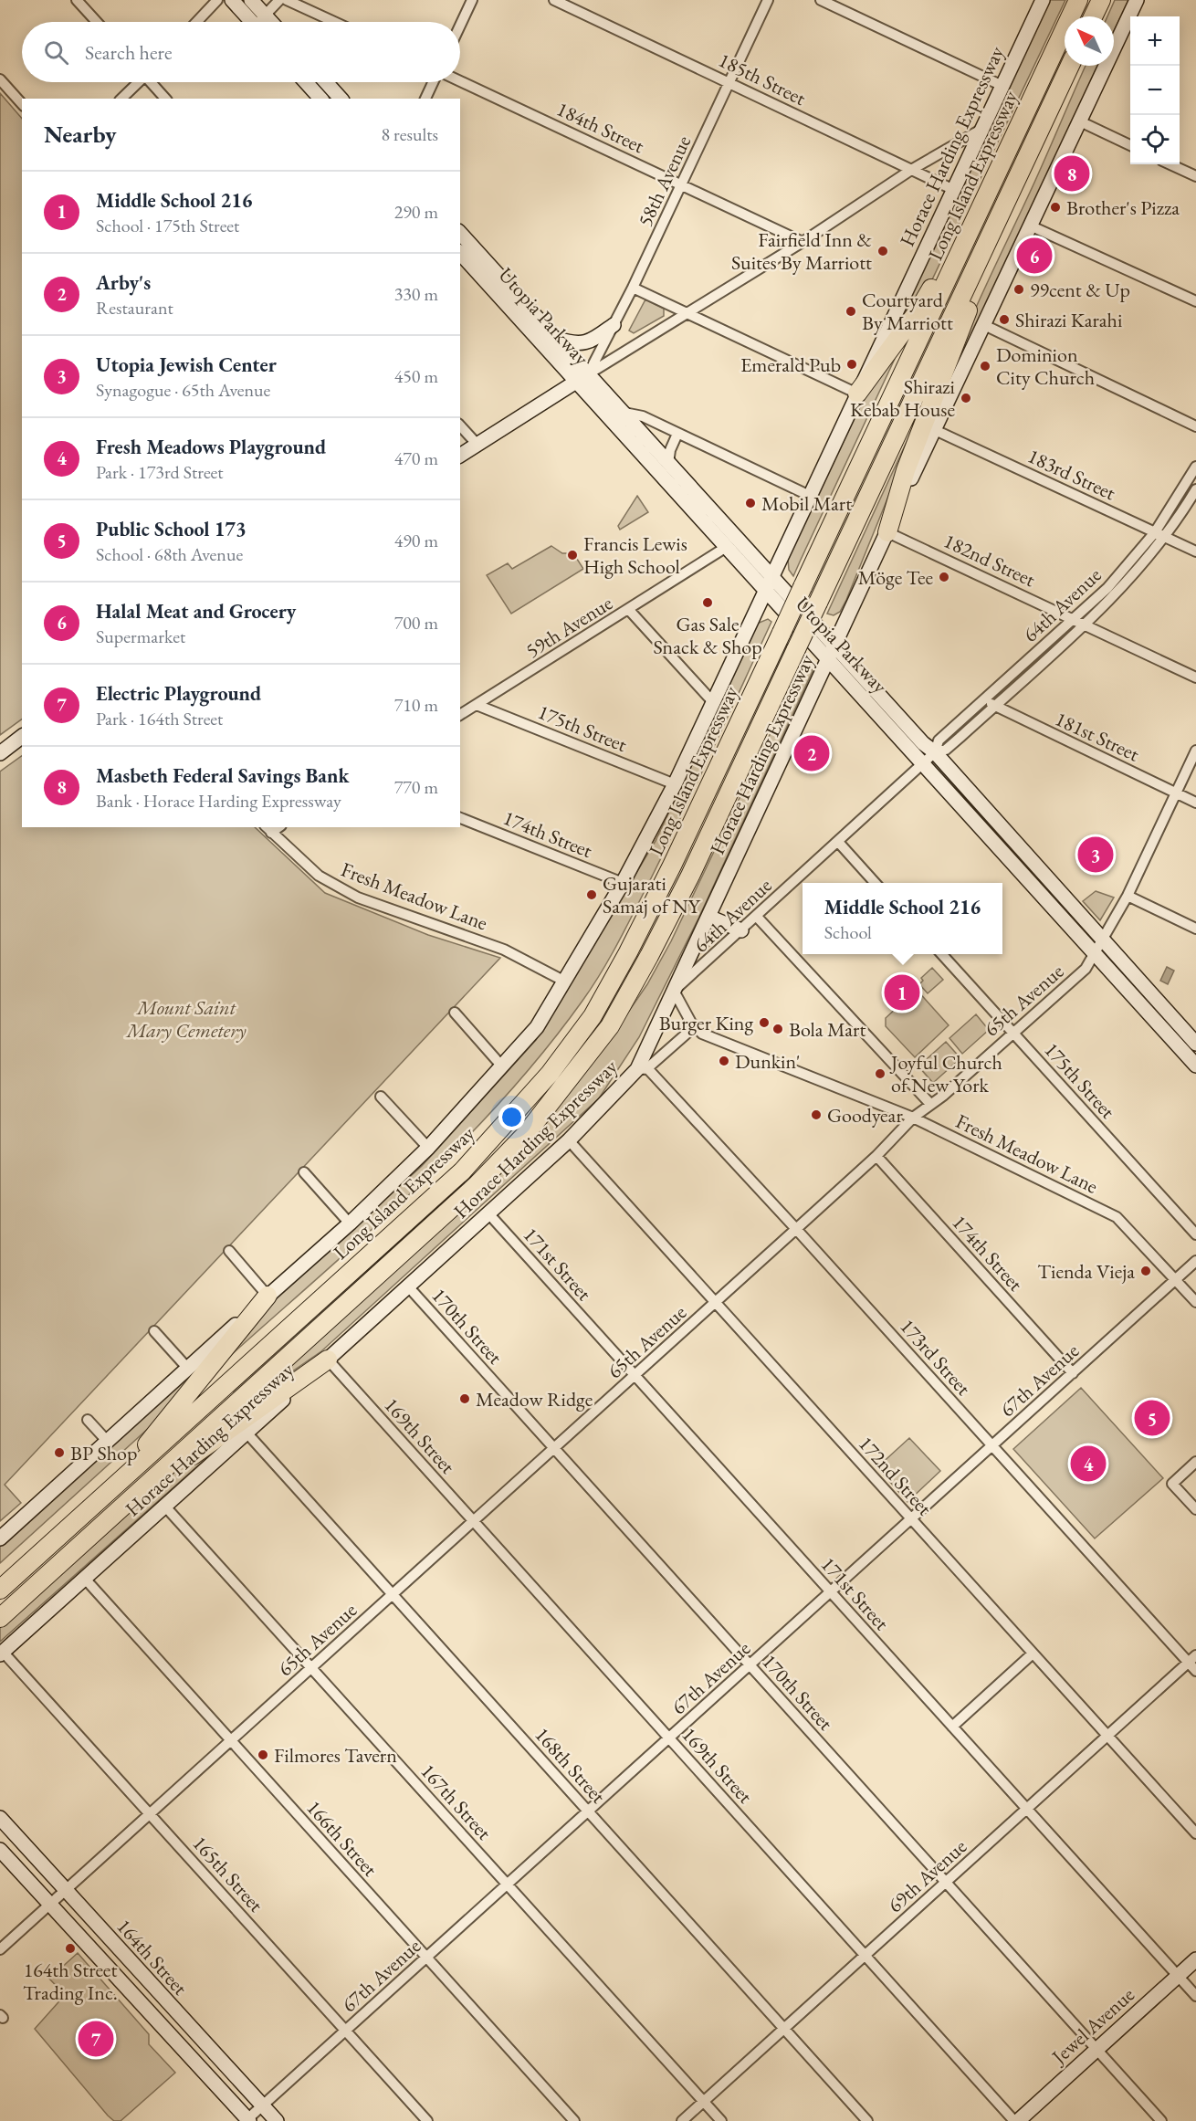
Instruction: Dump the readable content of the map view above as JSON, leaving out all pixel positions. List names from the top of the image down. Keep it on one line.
{"streets":{"highway":["Long Island Expressway"],"main road":["Horace Harding Expressway","Utopia Parkway","164th Street","Jewel Avenue"],"street":["185th Street","184th Street","58th Avenue","183rd Street","182nd Street","64th Avenue","59th Avenue","175th Street","181st Street","174th Street","Fresh Meadow Lane","65th Avenue","171st Street","170th Street","173rd Street","67th Avenue","169th Street","172nd Street","168th Street","167th Street","166th Street","165th Street","69th Avenue"]},"crossings":[["185th Street","Horace Harding Expressway"],["185th Street","58th Avenue"],["184th Street","58th Avenue"],["Horace Harding Expressway","Utopia Parkway"],["Horace Harding Expressway","183rd Street"],["Horace Harding Expressway","182nd Street"],["Horace Harding Expressway","64th Avenue"],["Horace Harding Expressway","175th Street"],["Horace Harding Expressway","174th Street"],["Horace Harding Expressway","Fresh Meadow Lane"],["Horace Harding Expressway","171st Street"],["Horace Harding Expressway","170th Street"],["Horace Harding Expressway","173rd Street"],["Horace Harding Expressway","169th Street"],["Horace Harding Expressway","172nd Street"],["Horace Harding Expressway","168th Street"],["Horace Harding Expressway","167th Street"],["Horace Harding Expressway","166th Street"],["Horace Harding Expressway","165th Street"],["58th Avenue","Utopia Parkway"],["Utopia Parkway","64th Avenue"],["Utopia Parkway","59th Avenue"],["Utopia Parkway","65th Avenue"],["183rd Street","64th Avenue"],["182nd Street","64th Avenue"],["64th Avenue","181st Street"],["59th Avenue","175th Street"],["175th Street","65th Avenue"],["181st Street","65th Avenue"],["174th Street","65th Avenue"],["174th Street","67th Avenue"],["Fresh Meadow Lane","65th Avenue"],["Fresh Meadow Lane","67th Avenue"],["65th Avenue","171st Street"],["65th Avenue","170th Street"],["65th Avenue","173rd Street"],["65th Avenue","169th Street"],["65th Avenue","172nd Street"],["65th Avenue","168th Street"],["65th Avenue","167th Street"],["65th Avenue","166th Street"],["65th Avenue","165th Street"],["65th Avenue","164th Street"],["171st Street","67th Avenue"],["171st Street","69th Avenue"],["171st Street","Jewel Avenue"],["170th Street","67th Avenue"],["170th Street","69th Avenue"],["170th Street","Jewel Avenue"],["173rd Street","67th Avenue"],["173rd Street","69th Avenue"],["67th Avenue","169th Street"],["67th Avenue","172nd Street"],["67th Avenue","168th Street"],["67th Avenue","167th Street"],["67th Avenue","166th Street"],["67th Avenue","165th Street"],["67th Avenue","164th Street"],["169th Street","69th Avenue"],["169th Street","Jewel Avenue"],["172nd Street","69th Avenue"],["168th Street","69th Avenue"],["167th Street","69th Avenue"]],"parks":["Mount Saint Mary Cemetery"],"places":["Brother's Pizza","Fairfield Inn & Suites By Marriott","99cent & Up","Courtyard By Marriott","Shirazi Karahi","Emerald Pub","Dominion City Church","Shirazi Kebab House","Mobil Mart","Francis Lewis High School","Möge Tee","Gas Sale Snack & Shop","Gujarati Samaj of NY","Burger King","Bola Mart","Dunkin'","Joyful Church of New York","Goodyear","Tienda Vieja","Meadow Ridge","BP Shop","Filmores Tavern","164th Street Trading Inc."],"north":"top left","page":{"map_buttons":["+","−"],"search":"Search here","heading":["Nearby","8 results"],"pins":["8","6","2","3","1","5","4","7"],"list":[{"mark":"1","name":"Middle School 216","note":"School · 175th Street","value":"290 m"},{"mark":"2","name":"Arby's","note":"Restaurant","value":"330 m"},{"mark":"3","name":"Utopia Jewish Center","note":"Synagogue · 65th Avenue","value":"450 m"},{"mark":"4","name":"Fresh Meadows Playground","note":"Park · 173rd Street","value":"470 m"},{"mark":"5","name":"Public School 173","note":"School · 68th Avenue","value":"490 m"},{"mark":"6","name":"Halal Meat and Grocery","note":"Supermarket","value":"700 m"},{"mark":"7","name":"Electric Playground","note":"Park · 164th Street","value":"710 m"},{"mark":"8","name":"Masbeth Federal Savings Bank","note":"Bank · Horace Harding Expressway","value":"770 m"}],"popup":["Middle School 216","School"]}}
